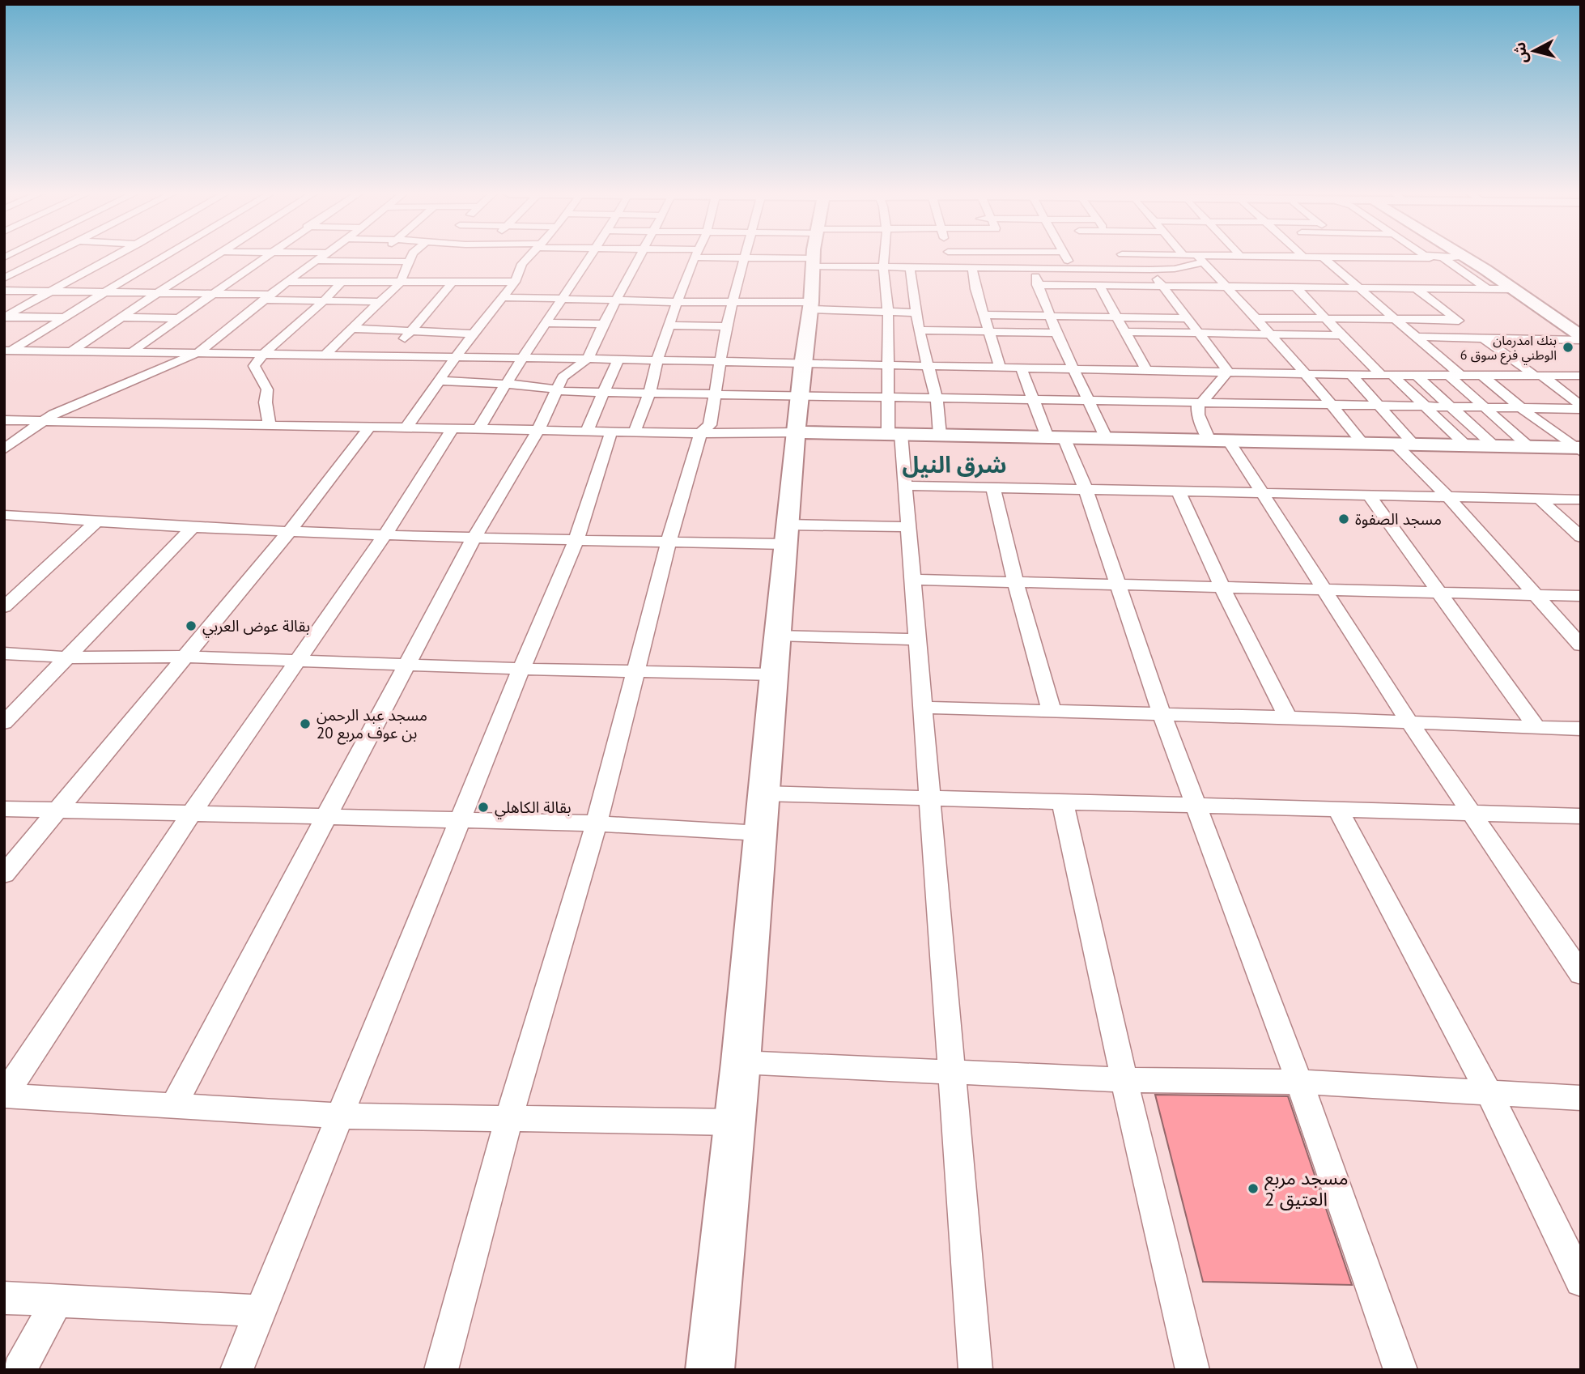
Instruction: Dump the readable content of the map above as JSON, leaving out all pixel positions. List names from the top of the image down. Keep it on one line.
{"districts":["شرق النيل"],"places":["بنك امدرمان الوطني فرع سوق 6","مسجد الصفوة","بقالة عوض العربي","مسجد عبد الرحمن بن عوف مربع 20","بقالة الكاهلي","مسجد مربع 2 العتيق"],"north":"left"}
